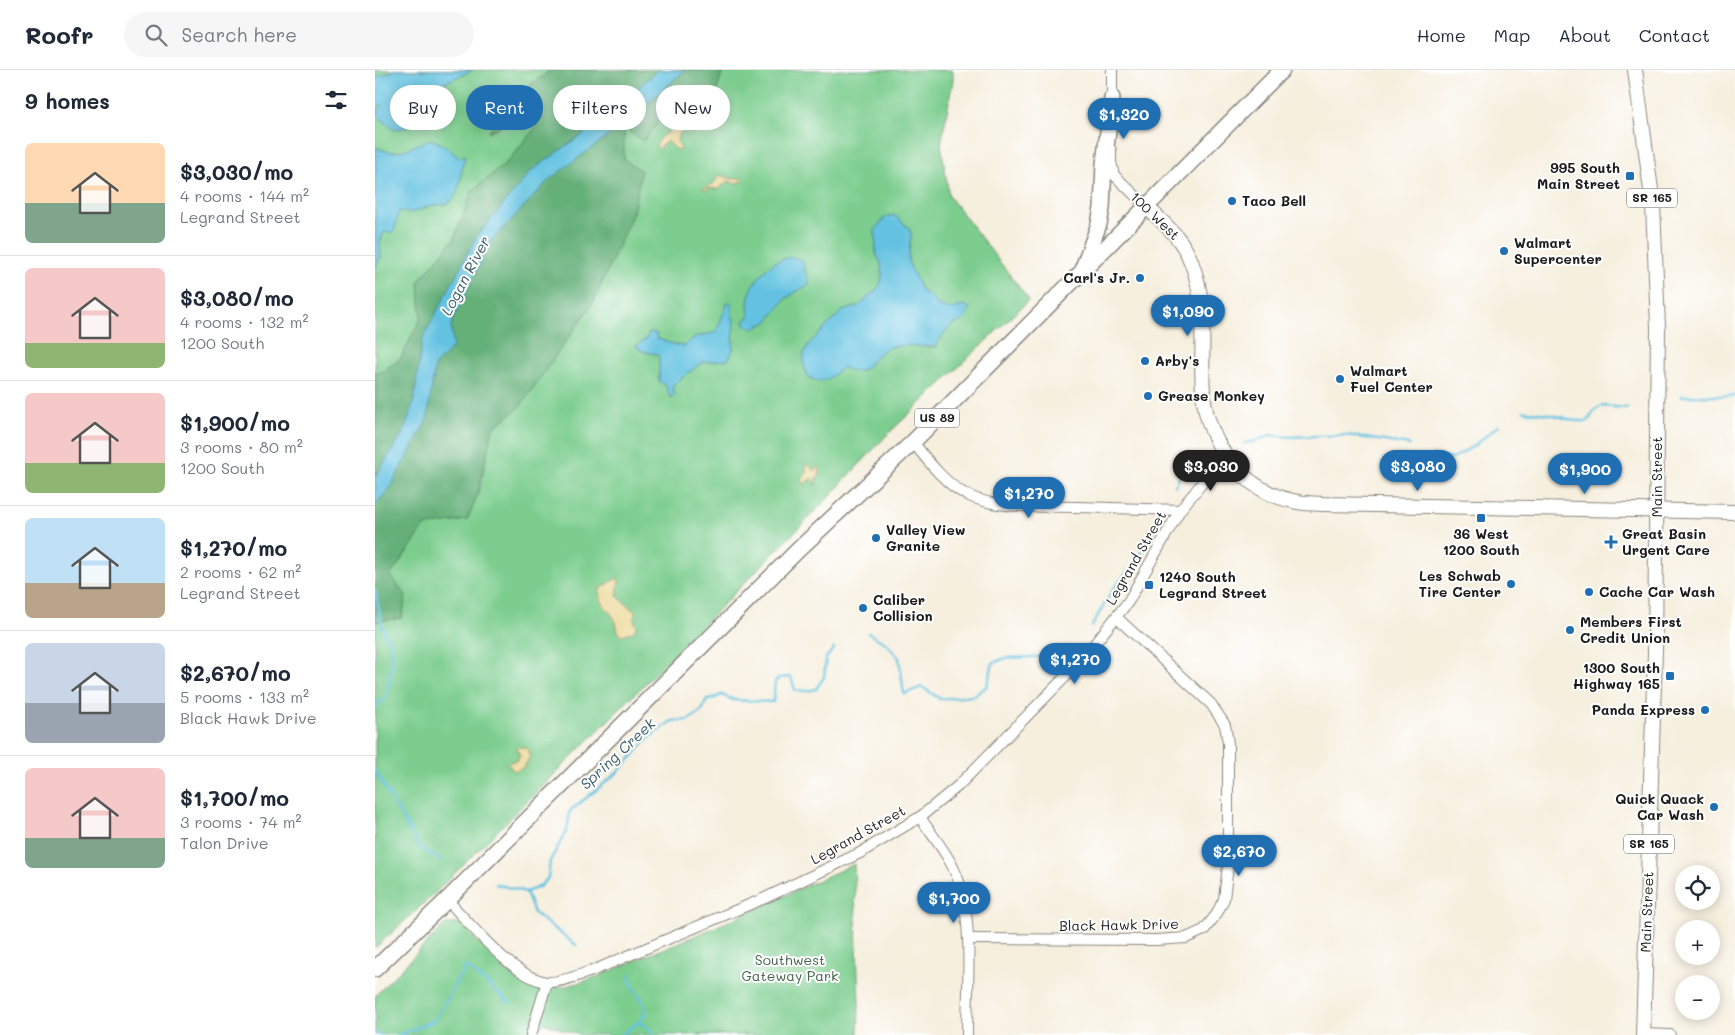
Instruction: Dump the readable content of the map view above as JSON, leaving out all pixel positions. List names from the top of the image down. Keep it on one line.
{"streets":{"highway":["US 89"],"main road":["SR 165","100 West","Main Street"],"street":["Legrand Street","Black Hawk Drive"]},"crossings":[["100 West","US 89"],["100 West","Main Street"],["100 West","Legrand Street"],["Legrand Street","Black Hawk Drive"]],"water":["Logan River","Spring Creek"],"parks":["Southwest Gateway Park"],"places":{"transit":["995 South Main Street","36 West 1200 South","1240 South Legrand Street","1300 South Highway 165"],"other":["Taco Bell","Walmart Supercenter","Carl's Jr.","Arby's","Walmart Fuel Center","Grease Monkey","Valley View Granite","Les Schwab Tire Center","Cache Car Wash","Caliber Collision","Members First Credit Union","Panda Express","Quick Quack Car Wash"],"health":["Great Basin Urgent Care"]},"page":{"header":"Roofr","search":"Search here","nav":["Home","Map","About","Contact"],"heading":"9 homes","chip":["Buy","Rent","Filters","New"],"price":["$1,320","$1,090","$3,030","$3,080","$1,900","$1,270","$1,270","$2,670","$1,700"],"list":[{"name":"$3,030/mo","note":"4 rooms · 144 m² · Legrand Street"},{"name":"$3,080/mo","note":"4 rooms · 132 m² · 1200 South"},{"name":"$1,900/mo","note":"3 rooms · 80 m² · 1200 South"},{"name":"$1,270/mo","note":"2 rooms · 62 m² · Legrand Street"},{"name":"$2,670/mo","note":"5 rooms · 133 m² · Black Hawk Drive"},{"name":"$1,700/mo","note":"3 rooms · 74 m² · Talon Drive"}],"map_buttons":["+","−"]}}
